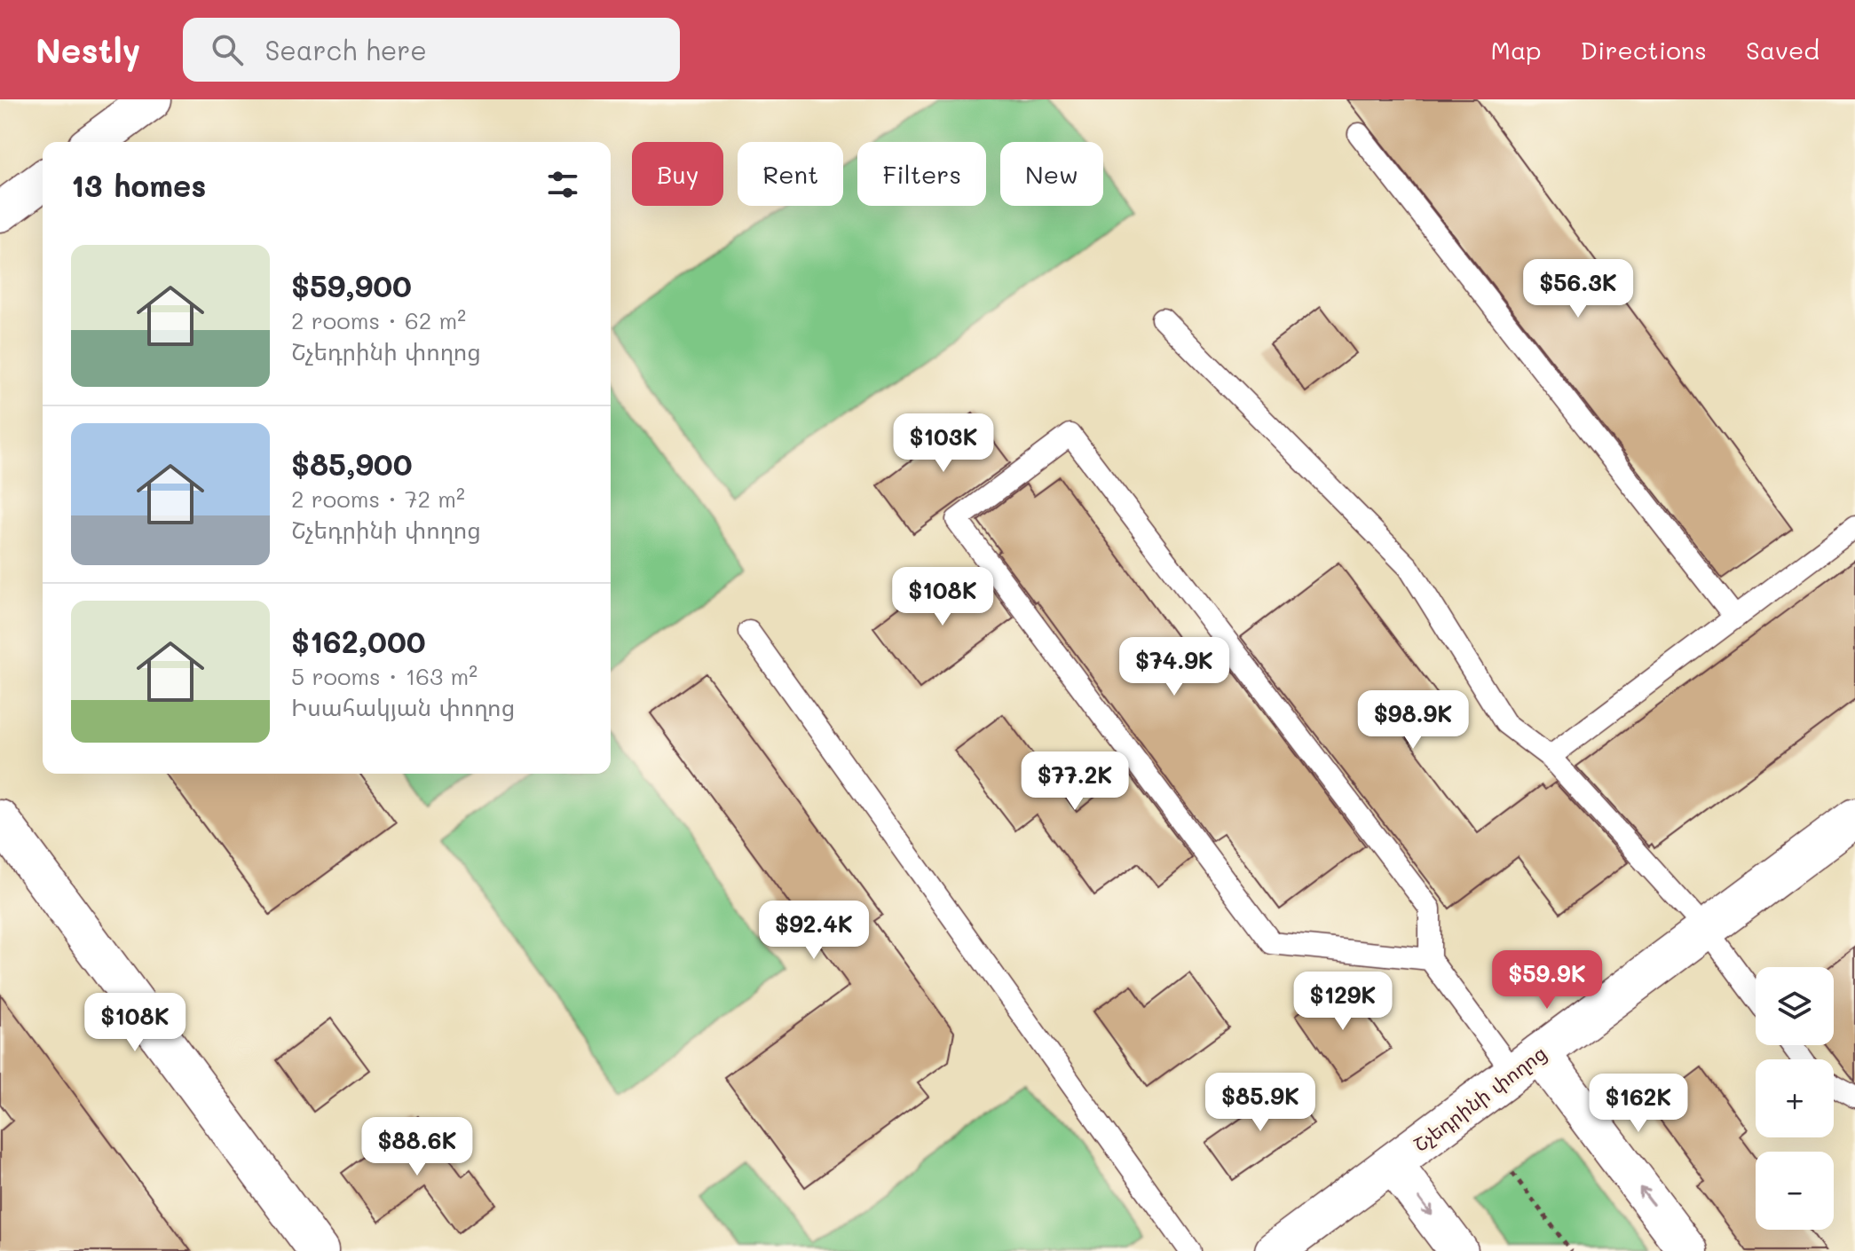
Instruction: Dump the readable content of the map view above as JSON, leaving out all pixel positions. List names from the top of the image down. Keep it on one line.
{"streets":{"street":["Շչեդրինի փողոց"]},"page":{"header":"Nestly","search":"Search here","nav":["Map","Directions","Saved"],"chip":["Buy","Rent","Filters","New"],"heading":"13 homes","list":[{"name":"$59,900","note":"2 rooms · 62 m² · Շչեդրինի փողոց"},{"name":"$85,900","note":"2 rooms · 72 m² · Շչեդրինի փողոց"},{"name":"$162,000","note":"5 rooms · 163 m² · Իսահակյան փողոց"}],"price":["$56.3K","$103K","$108K","$74.9K","$98.9K","$77.2K","$92.4K","$59.9K","$129K","$108K","$85.9K","$162K","$88.6K"],"map_buttons":["+","−"]}}
